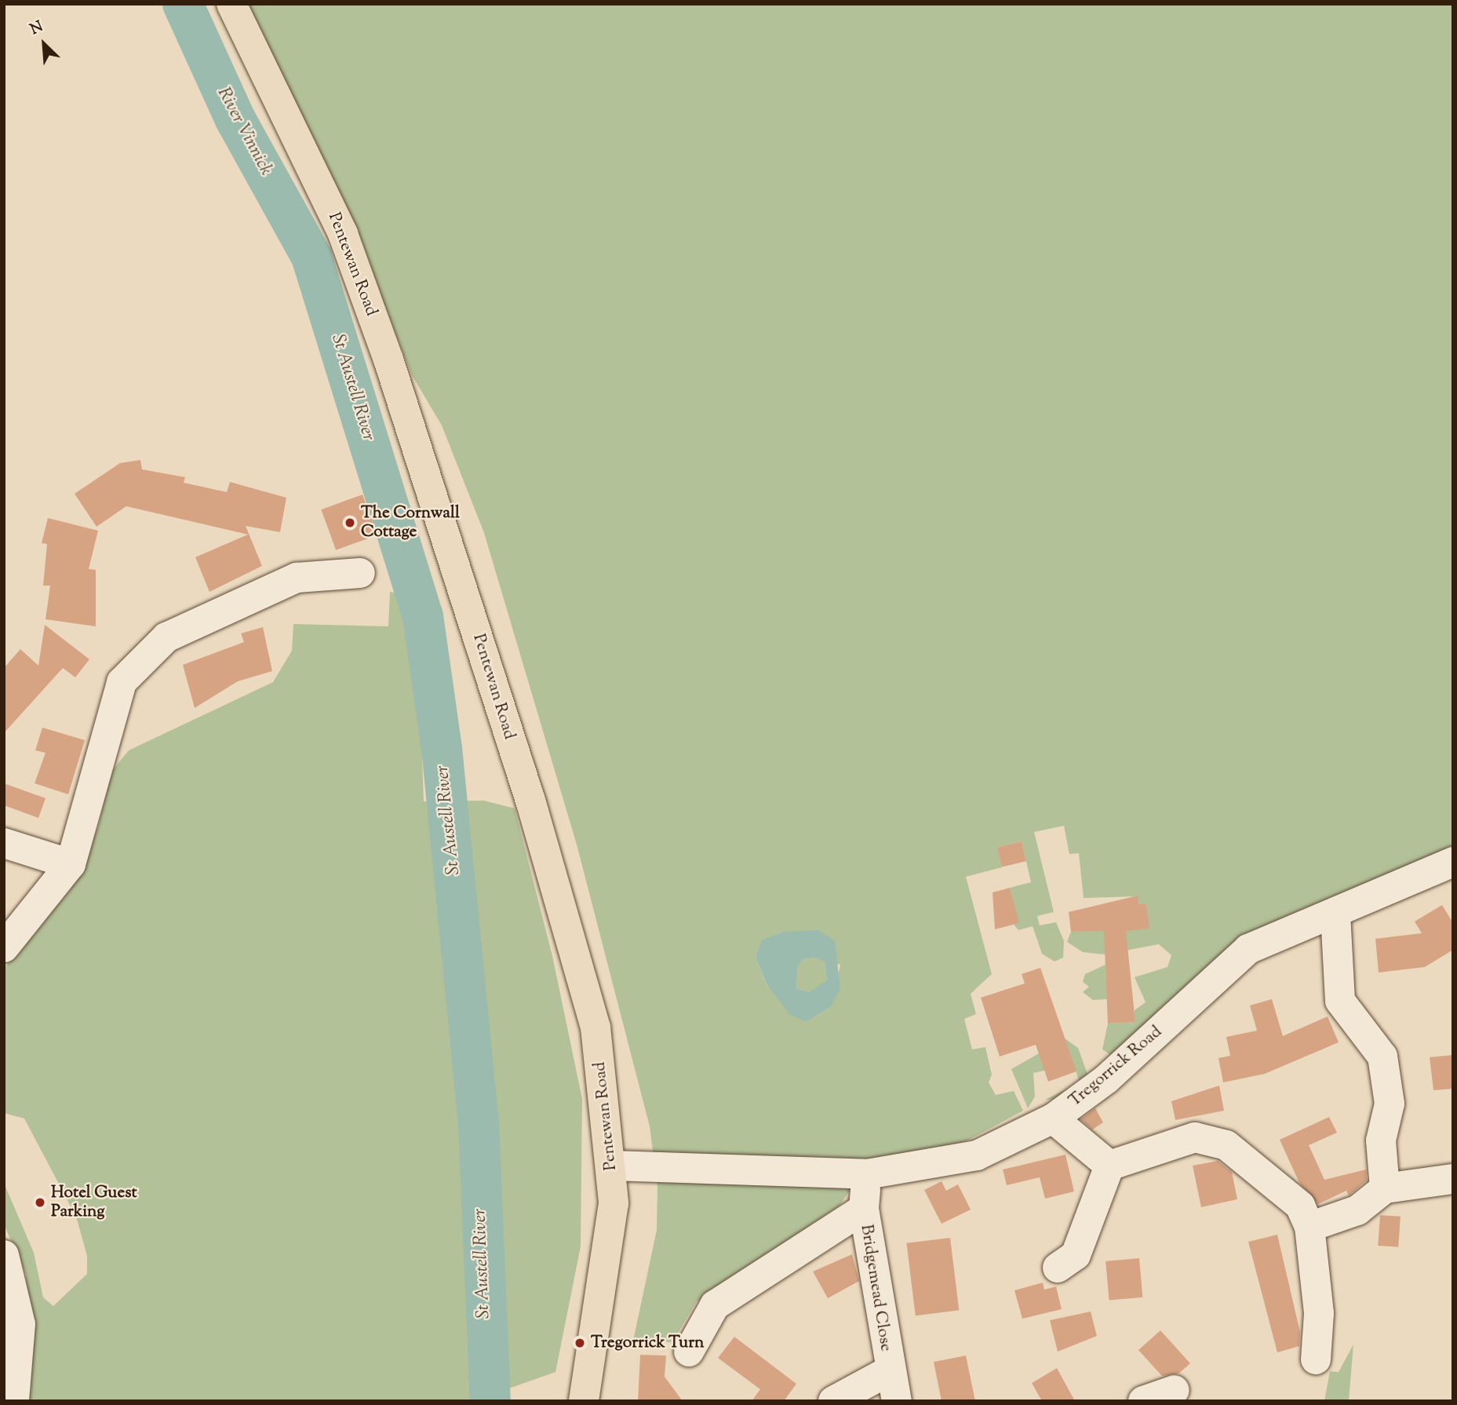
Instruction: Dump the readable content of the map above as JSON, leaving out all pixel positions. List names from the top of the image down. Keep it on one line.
{"streets":{"main road":["Pentewan Road"],"street":["Tregorrick Road","Bridgemead Close"]},"crossings":[["Pentewan Road","Tregorrick Road"],["Tregorrick Road","Bridgemead Close"]],"water":["River Vinnick","St Austell River"],"places":["The Cornwall Cottage","Hotel Guest Parking","Tregorrick Turn"],"north":"top left"}
